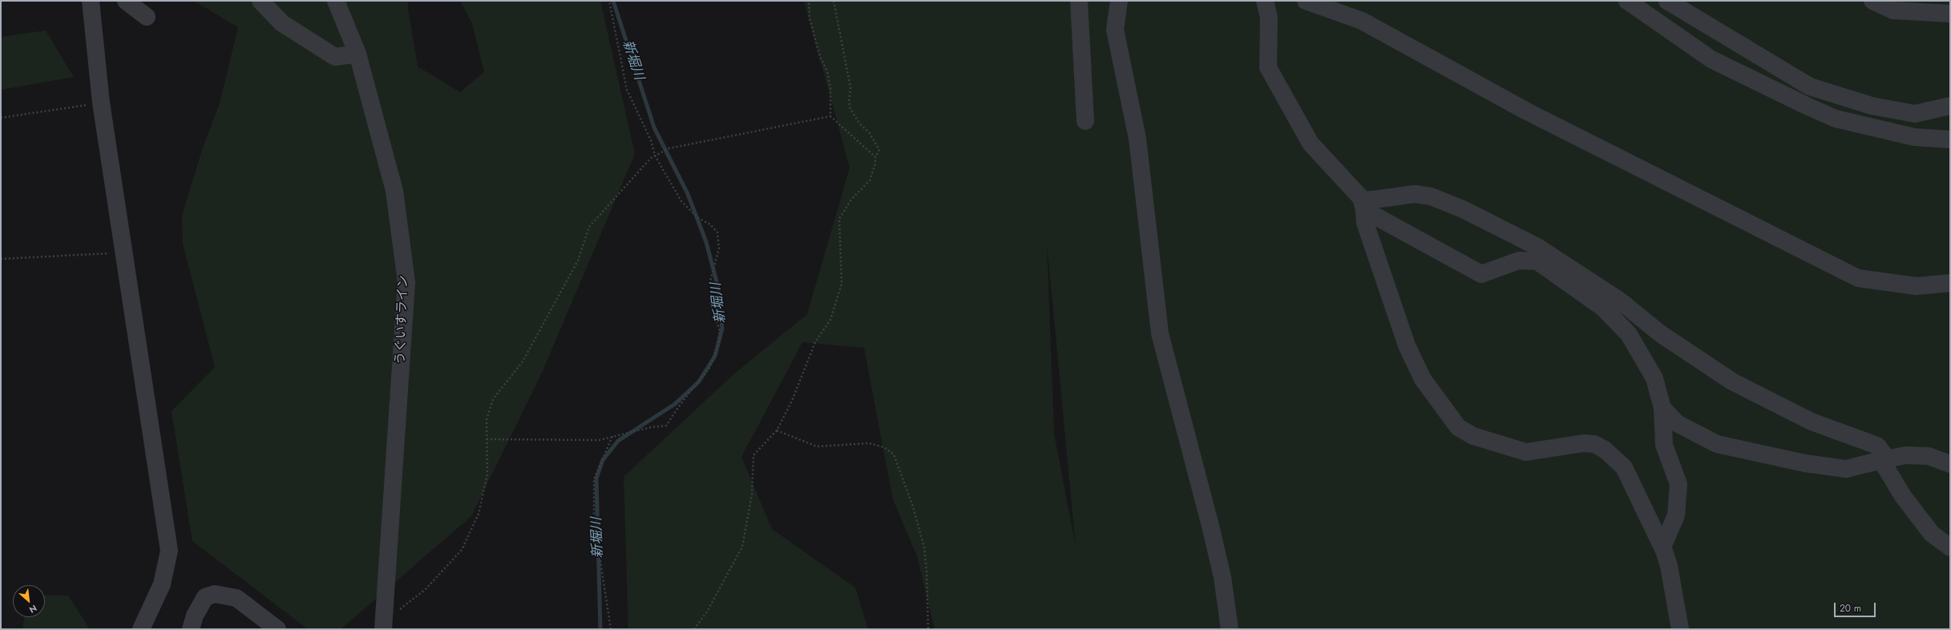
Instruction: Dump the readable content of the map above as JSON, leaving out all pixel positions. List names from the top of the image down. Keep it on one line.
{"streets":{"street":["うぐいすライン"]},"water":["新堀川"],"scale_bar":"20 m","north":"bottom right"}
